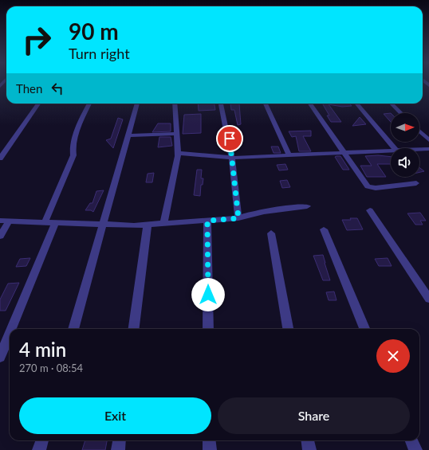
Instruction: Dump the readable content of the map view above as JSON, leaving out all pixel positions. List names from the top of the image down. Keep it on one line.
{"north":"right","page":{"turn":["90 m","Turn right"],"then":"Then","heading":["4 min","270 m · 08:54"],"buttons":["Exit","Share"]}}
